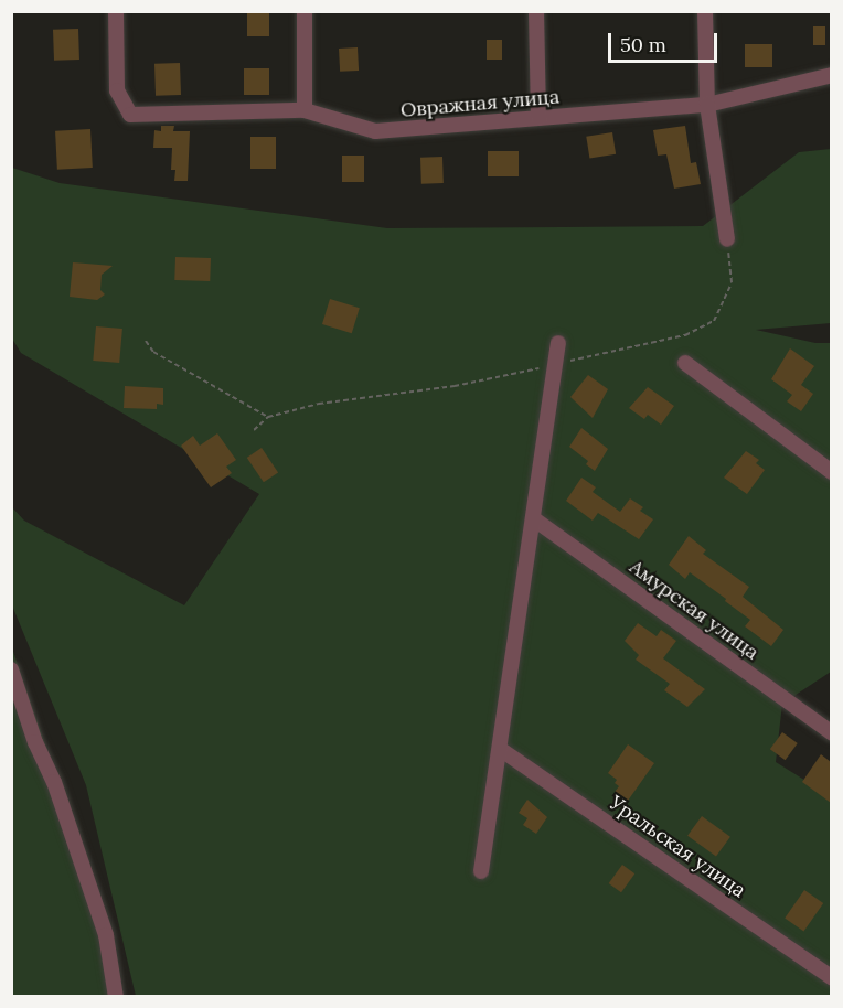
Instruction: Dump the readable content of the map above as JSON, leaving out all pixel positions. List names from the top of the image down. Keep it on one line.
{"streets":{"street":["Овражная улица","Амурская улица","Уральская улица"]},"scale_bar":"50 m"}
